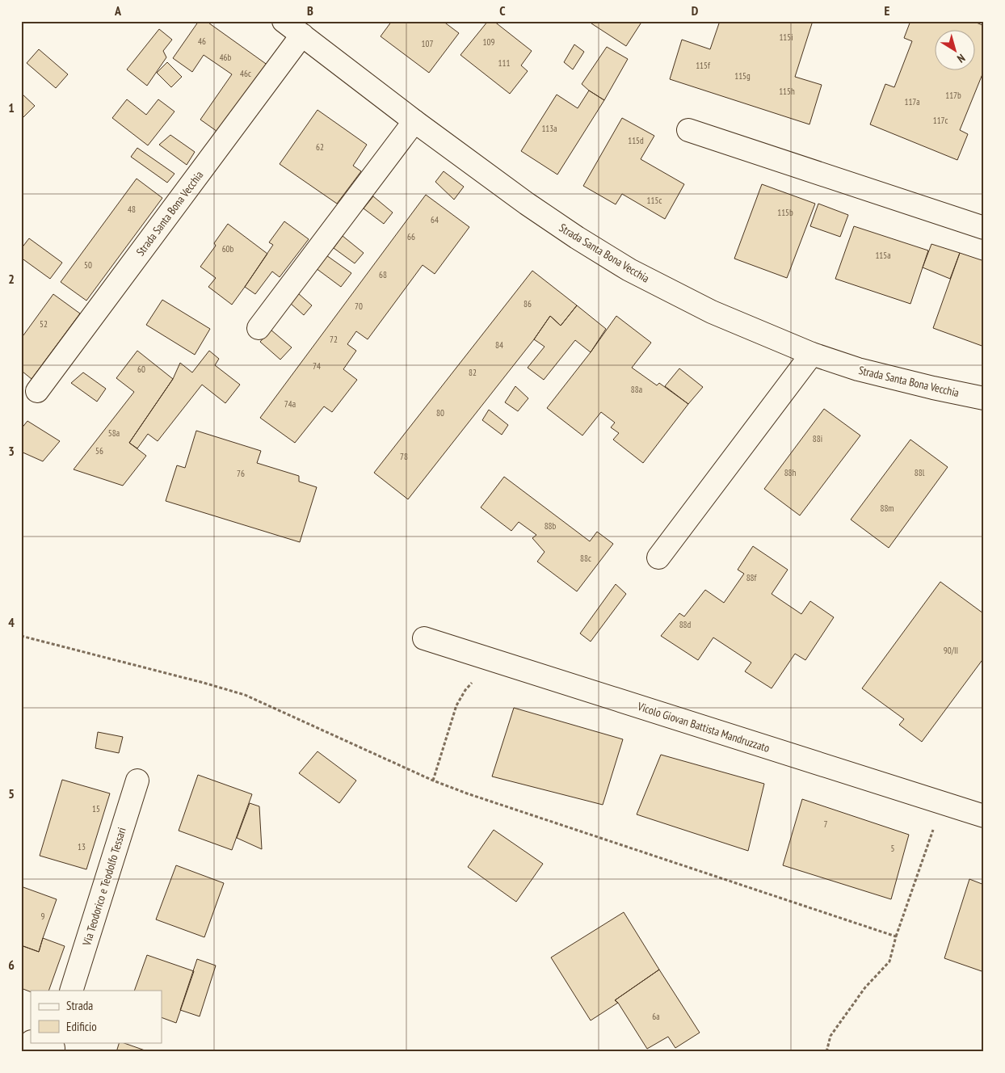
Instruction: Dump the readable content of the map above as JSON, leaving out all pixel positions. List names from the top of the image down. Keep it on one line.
{"streets":{"street":["Strada Santa Bona Vecchia","Vicolo Giovan Battista Mandruzzato","Via Teodorico e Teodolfo Tessari"]},"house_numbers":["115i","46","109","107","46b","111","115f","46c","115g","115h","117b","117a","117c","113a","115d","62","115c","48","115b","64","66","60b","115a","50","68","86","70","52","72","84","74","60","82","88a","74a","80","58a","88i","56","78","88h","88l","76","88m","88b","88c","88f","88d","90/II","15","7","13","5","9","6a"],"legend":["Strada","Edificio"],"north":"bottom right","grid":{"columns":["A","B","C","D","E"],"rows":["1","2","3","4","5","6"]}}
